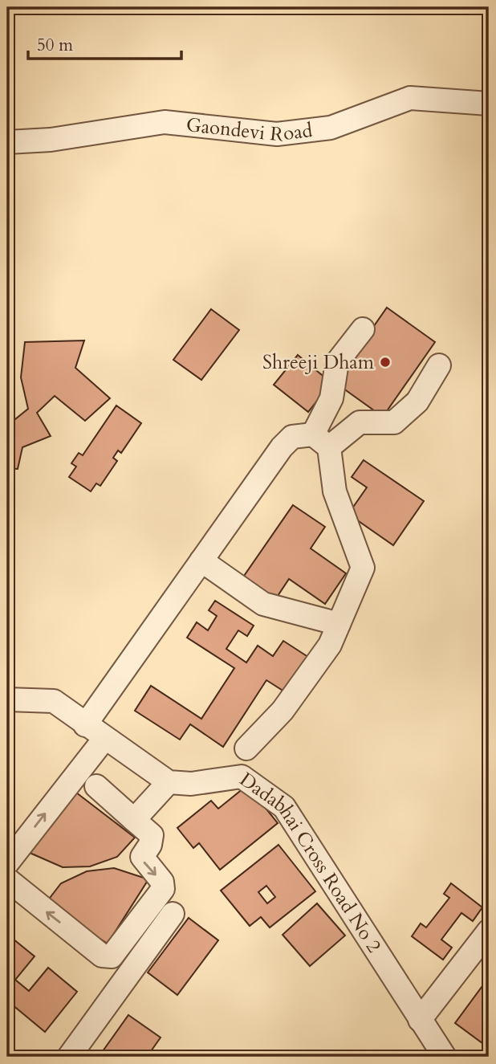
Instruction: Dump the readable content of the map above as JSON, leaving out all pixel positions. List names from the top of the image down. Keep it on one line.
{"streets":{"street":["Gaondevi Road","Dadabhai Cross Road No 2"]},"places":["Shreeji Dham"],"scale_bar":"50 m"}
